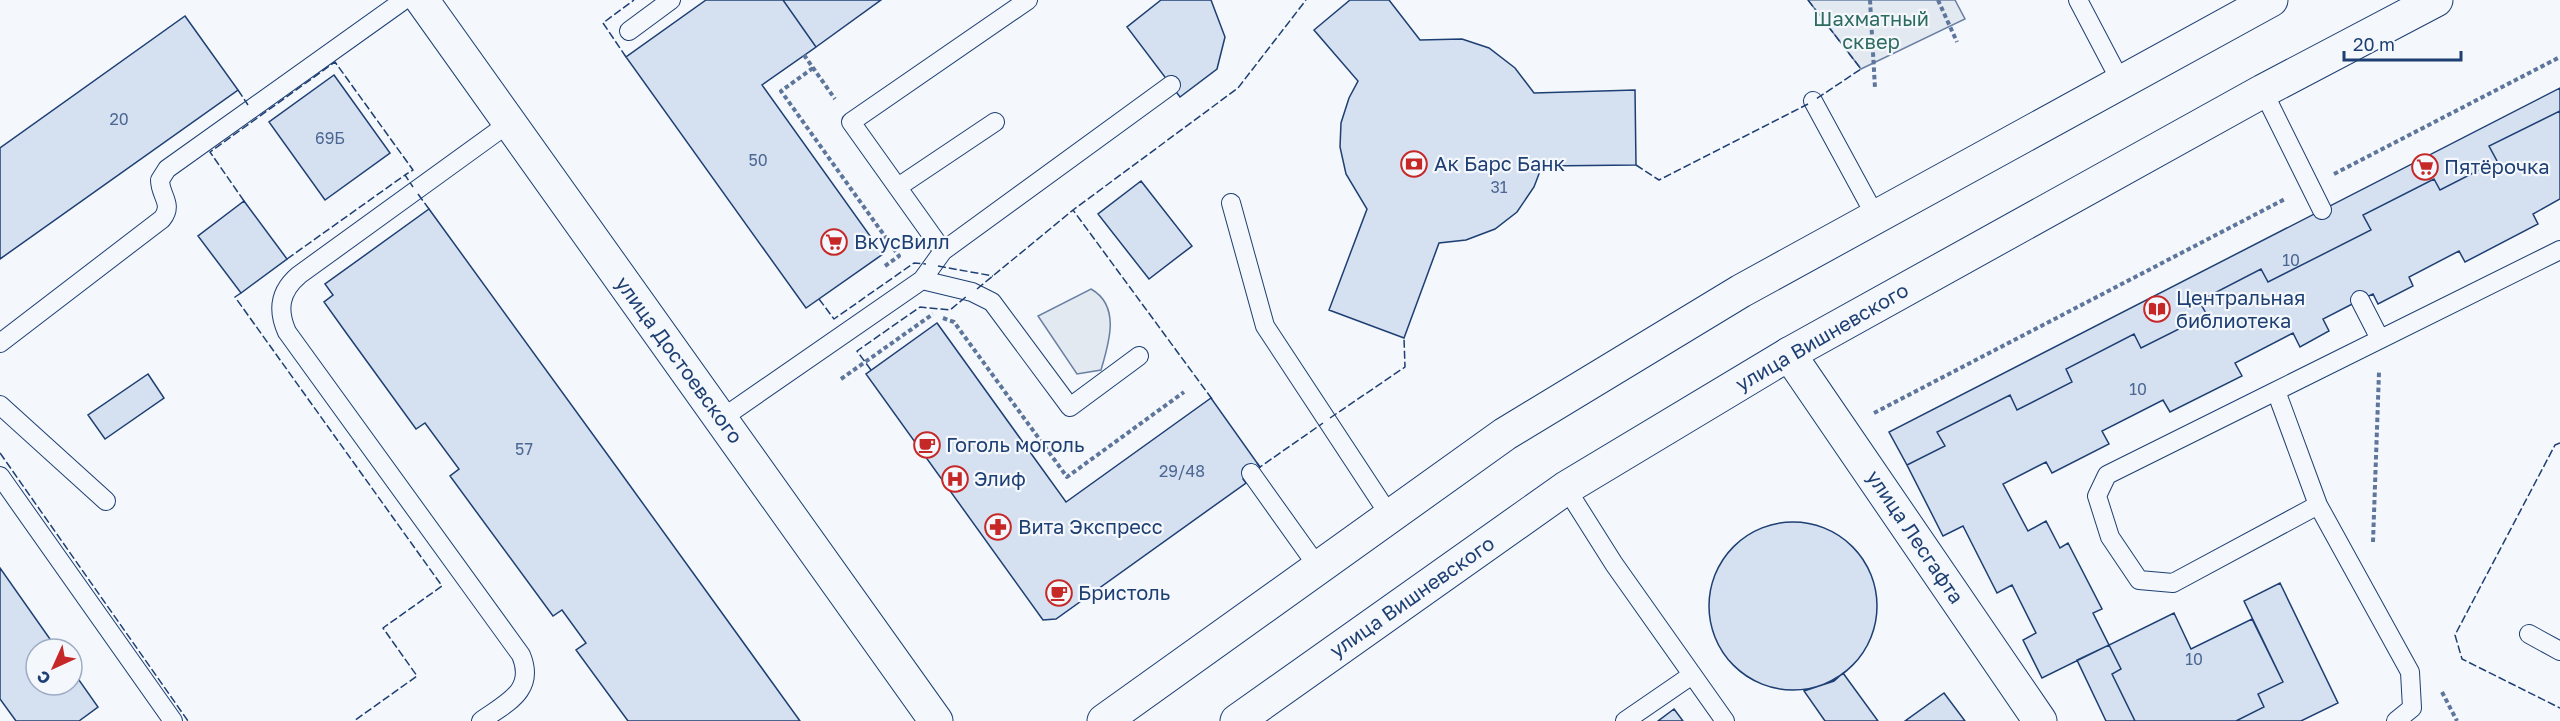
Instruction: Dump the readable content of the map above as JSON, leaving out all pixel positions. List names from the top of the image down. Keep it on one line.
{"streets":{"main road":["улица Вишневского","улица Достоевского","улица Лесгафта"]},"crossings":[["улица Вишневского","улица Лесгафта"]],"parks":["Шахматный сквер"],"places":{"bank":["Ак Барс Банк"],"supermarket":["Пятёрочка","ВкусВилл"],"library":["Центральная библиотека"],"cafe":["Гоголь моголь","Бристоль"],"hospital":["Элиф"],"pharmacy":["Вита Экспресс"]},"house_numbers":["20","69Б","50","31","10","10","57","29/48","10"],"scale_bar":"20 m","north":"bottom left"}
